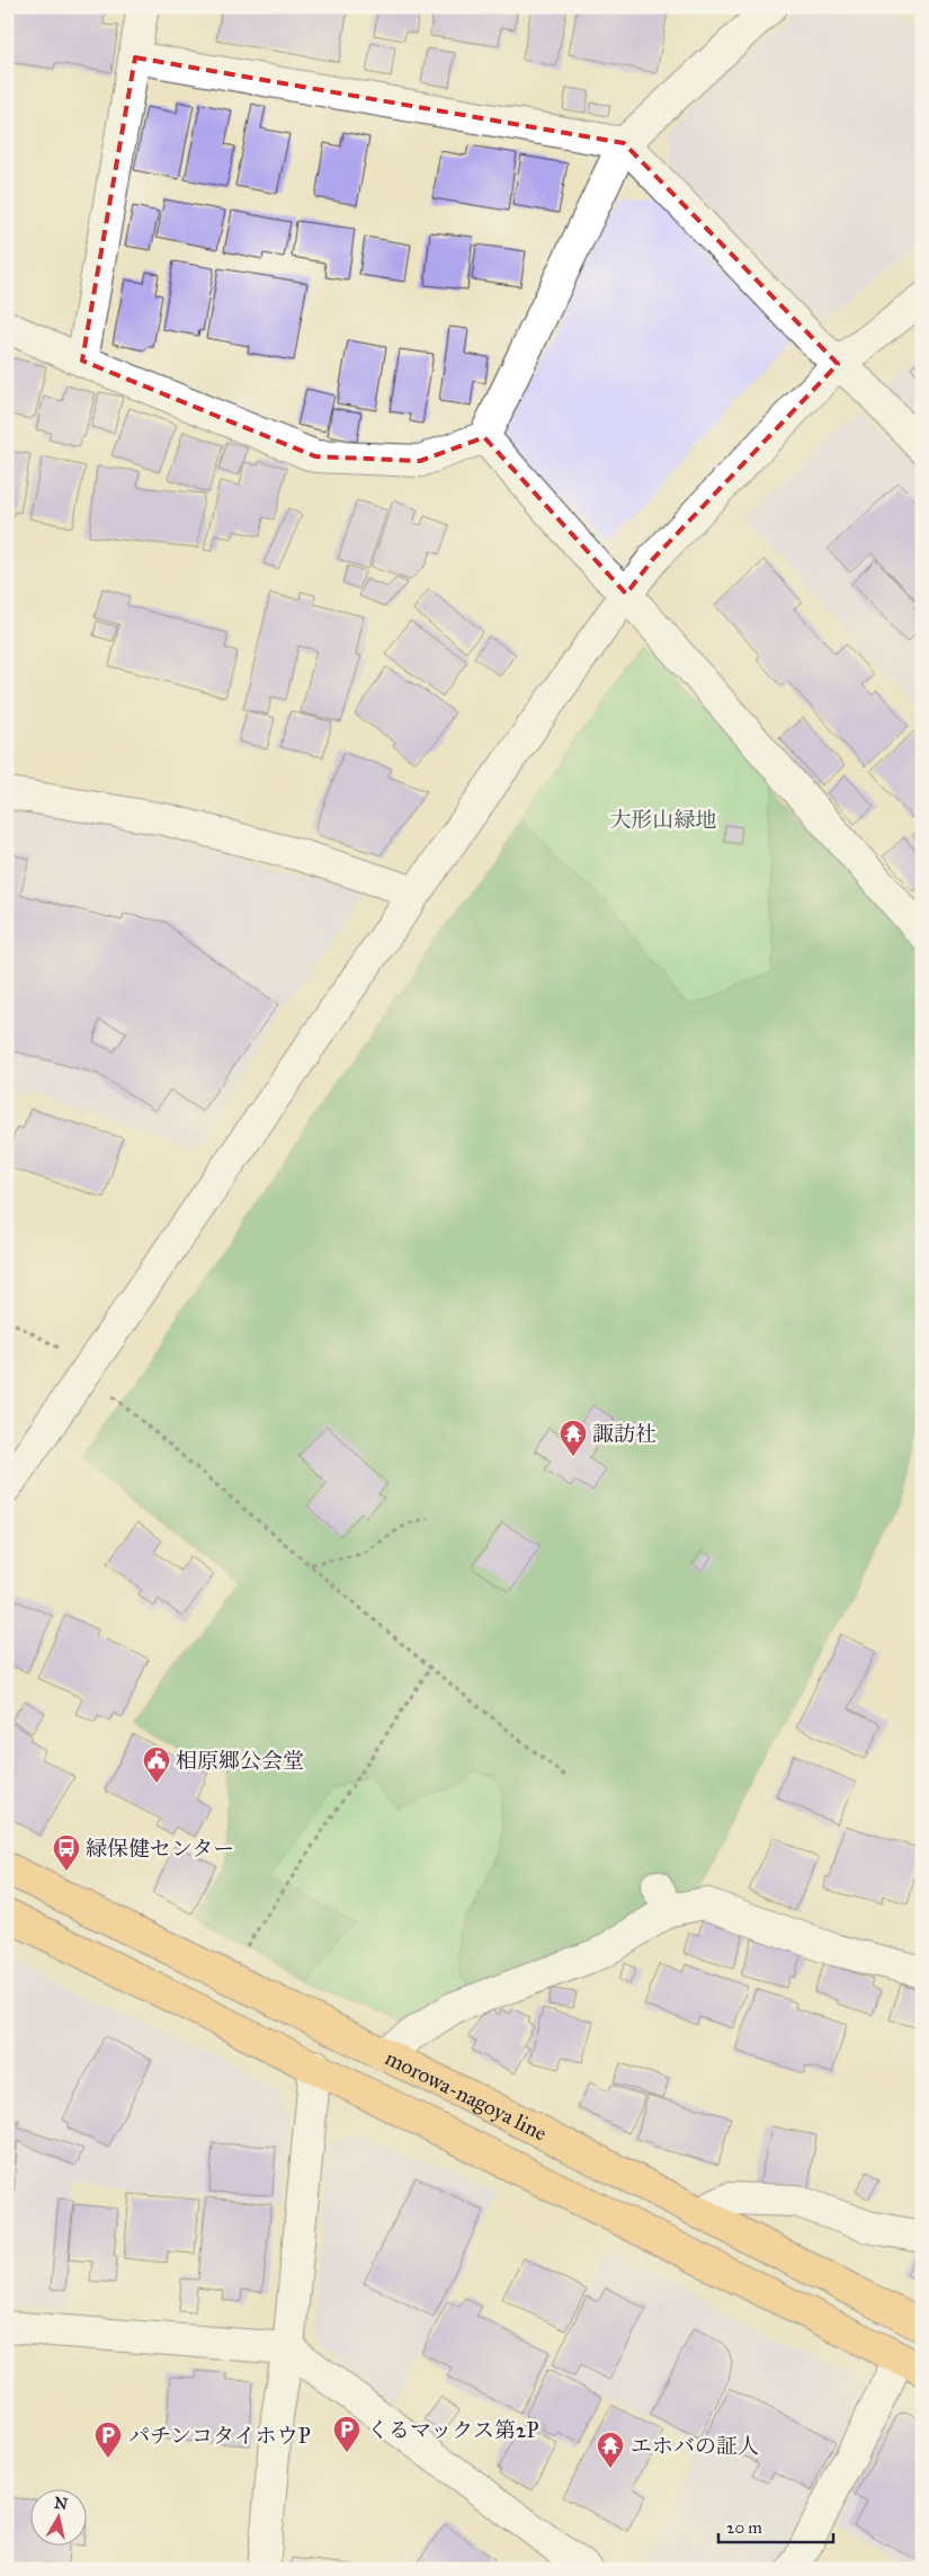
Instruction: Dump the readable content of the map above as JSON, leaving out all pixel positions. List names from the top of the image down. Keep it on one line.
{"streets":{"main road":["morowa-nagoya line"]},"parks":["大形山緑地"],"places":{"temple":["諏訪社","エホバの証人"],"public building":["相原郷公会堂"],"bus stop":["緑保健センター"],"parking":["くるマックス第2P","パチンコタイホウP"]},"scale_bar":"20 m","north":"top"}
